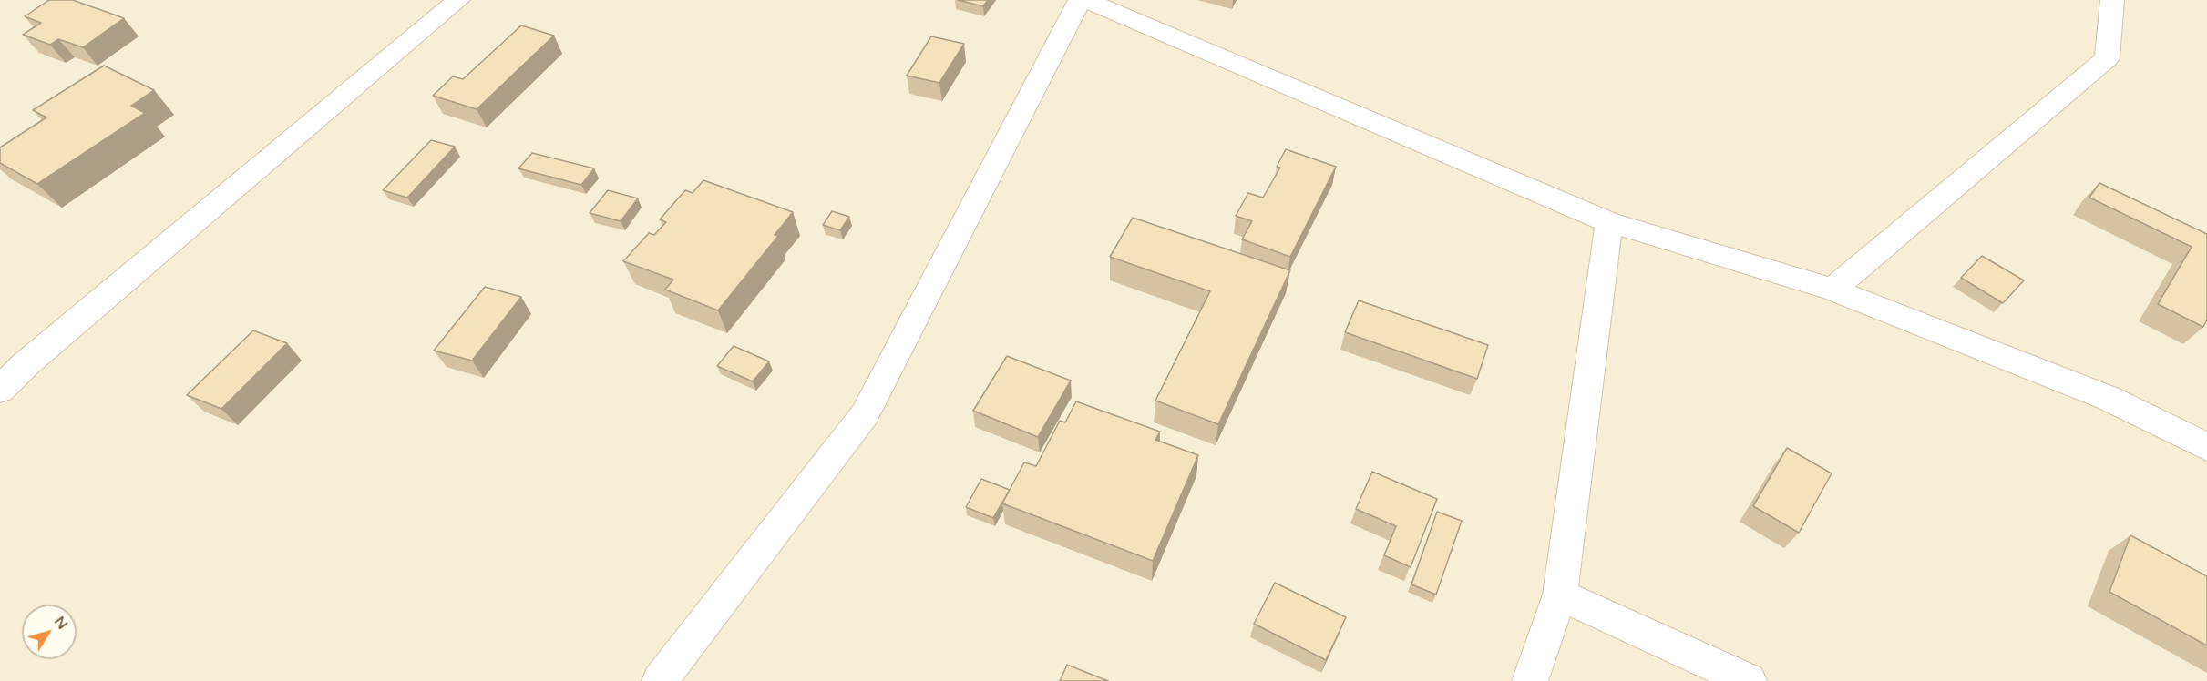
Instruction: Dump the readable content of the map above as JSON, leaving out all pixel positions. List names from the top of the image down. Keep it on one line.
{"north":"top right"}
